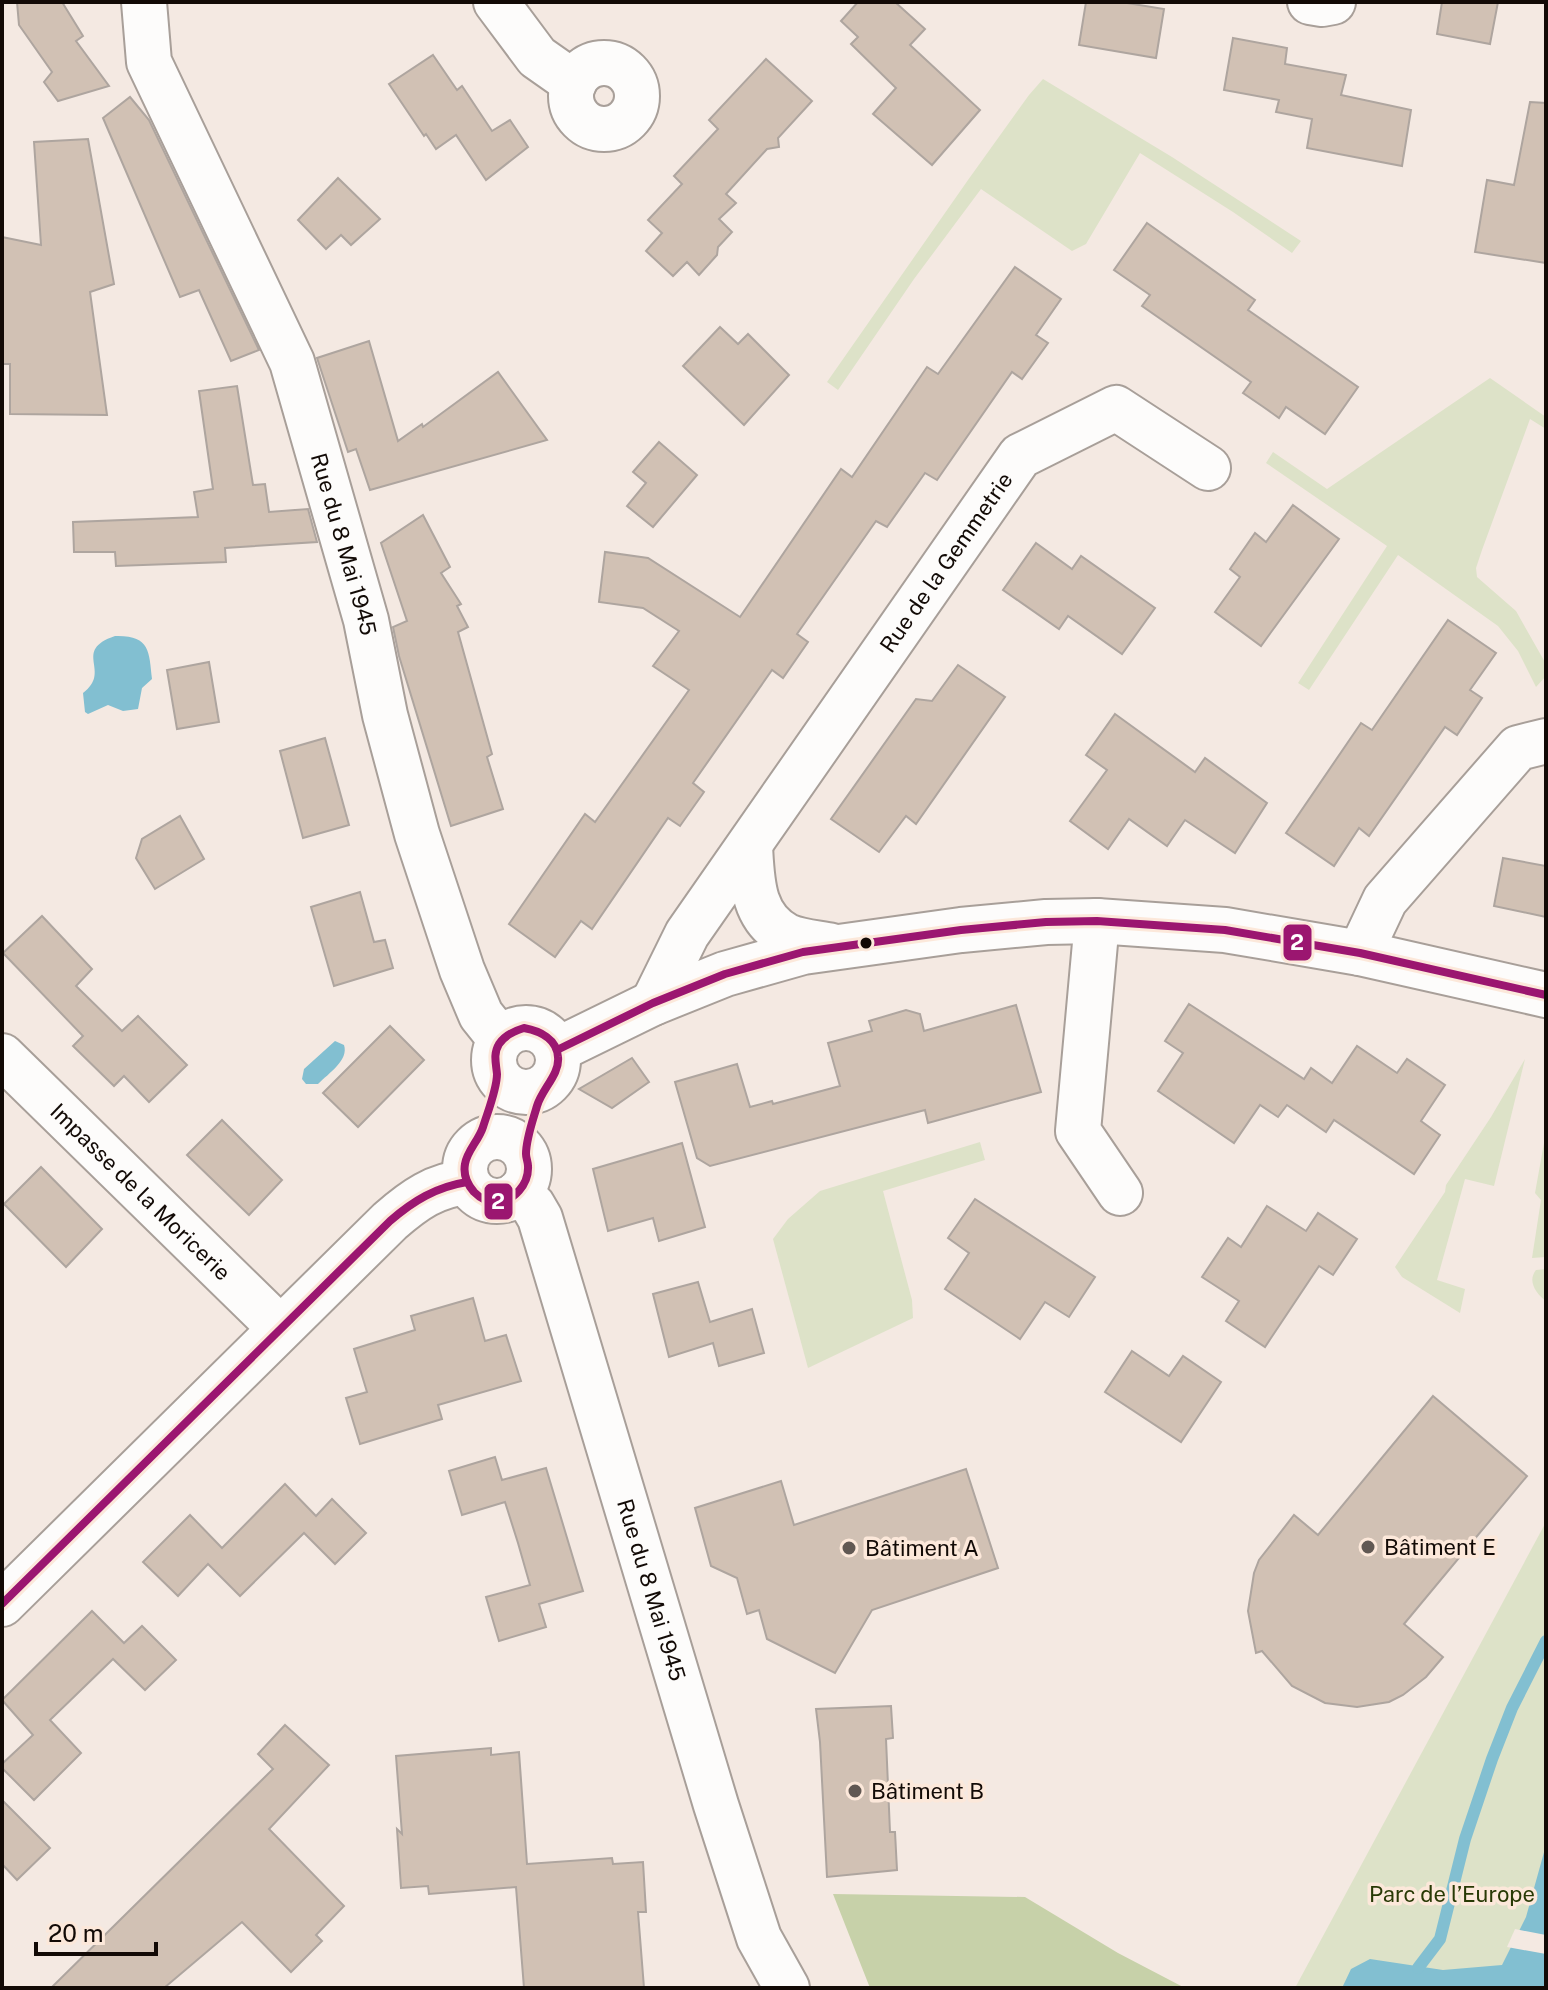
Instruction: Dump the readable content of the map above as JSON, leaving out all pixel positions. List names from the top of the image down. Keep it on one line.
{"streets":{"street":["Rue du 8 Mai 1945","Rue de la Gemmetrie","Impasse de la Moricerie"]},"parks":["Parc de l’Europe"],"places":["Bâtiment E","Bâtiment A","Bâtiment B"],"lines":["transit line 2"],"scale_bar":"20 m"}
